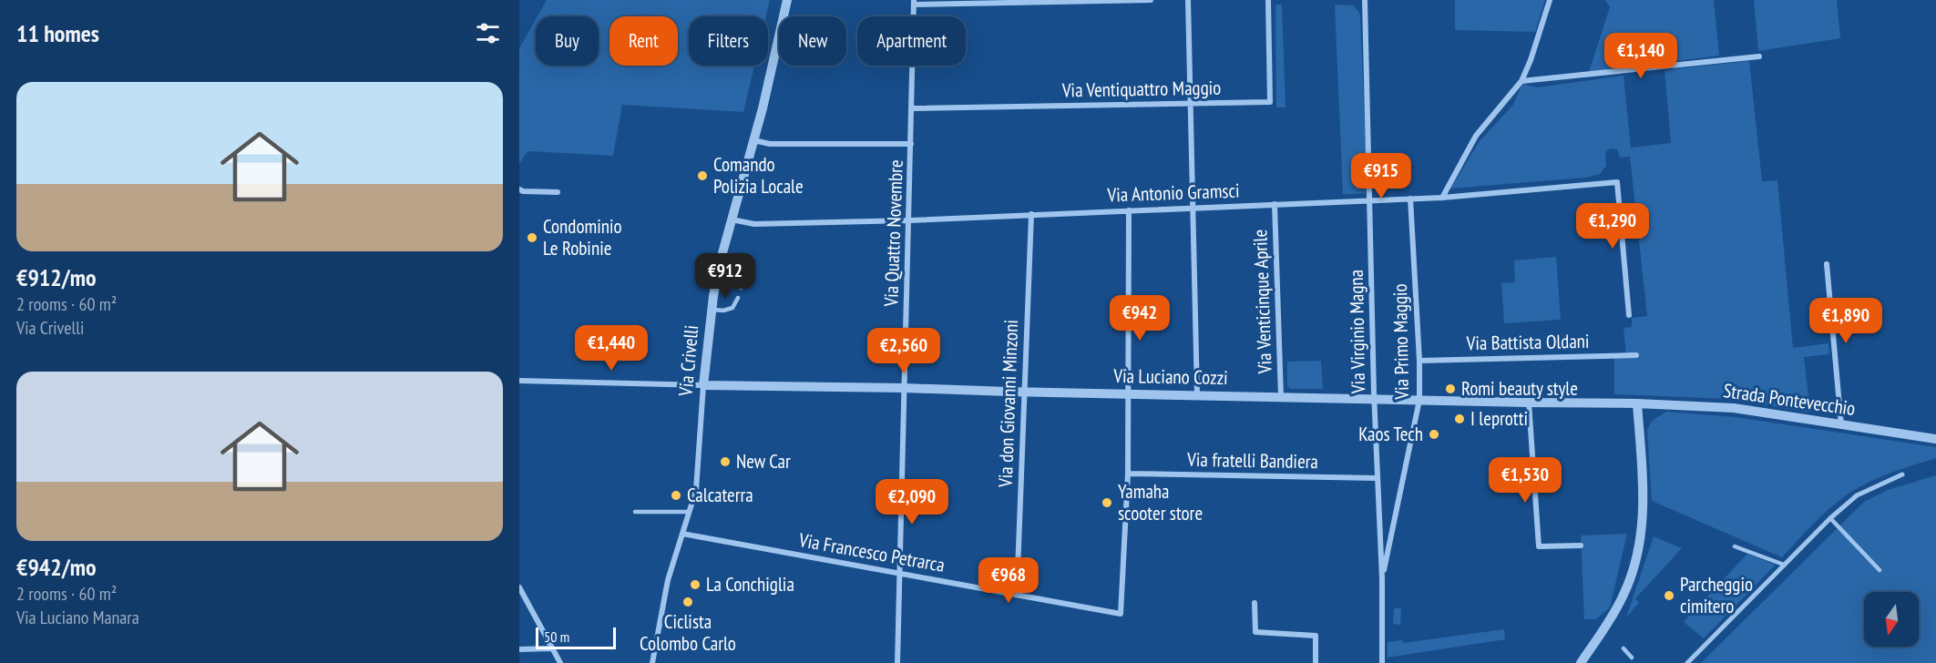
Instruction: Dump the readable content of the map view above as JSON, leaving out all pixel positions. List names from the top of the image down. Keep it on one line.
{"streets":{"street":["Via Ventiquattro Maggio","Via Antonio Gramsci","Via Quattro Novembre","Via Venticinque Aprile","Via Virginio Magna","Via Primo Maggio","Via Battista Oldani","Via Crivelli","Via Luciano Cozzi","Strada Pontevecchio","Via don Giovanni Minzoni","Via fratelli Bandiera","Via Francesco Petrarca"]},"crossings":[["Via Ventiquattro Maggio","Via Quattro Novembre"],["Via Antonio Gramsci","Via Quattro Novembre"],["Via Antonio Gramsci","Via Venticinque Aprile"],["Via Antonio Gramsci","Via Virginio Magna"],["Via Antonio Gramsci","Via Primo Maggio"],["Via Antonio Gramsci","Via Crivelli"],["Via Antonio Gramsci","Via don Giovanni Minzoni"],["Via Quattro Novembre","Via Luciano Cozzi"],["Via Quattro Novembre","Via Francesco Petrarca"],["Via Venticinque Aprile","Via Luciano Cozzi"],["Via Virginio Magna","Via Primo Maggio"],["Via Virginio Magna","Via Luciano Cozzi"],["Via Virginio Magna","Via fratelli Bandiera"],["Via Primo Maggio","Via Battista Oldani"],["Via Primo Maggio","Via Luciano Cozzi"],["Via Crivelli","Via Luciano Cozzi"],["Via Crivelli","Via Francesco Petrarca"],["Via Luciano Cozzi","Strada Pontevecchio"],["Via Luciano Cozzi","Via don Giovanni Minzoni"],["Via don Giovanni Minzoni","Via Francesco Petrarca"],["Via fratelli Bandiera","Via Francesco Petrarca"]],"places":["Comando Polizia Locale","Condominio Le Robinie","Romi beauty style","I leprotti","Kaos Tech","New Car","Calcaterra","Yamaha scooter store","La Conchiglia","Parcheggio cimitero","Ciclista Colombo Carlo"],"scale_bar":"50 m","north":"bottom","page":{"heading":"11 homes","chip":["Buy","Rent","Filters","New","Apartment"],"price":["€1,140","€915","€1,290","€912","€942","€1,890","€1,440","€2,560","€1,530","€2,090","€968"],"list":[{"name":"€912/mo","note":"2 rooms · 60 m² · Via Crivelli"},{"name":"€942/mo","note":"2 rooms · 60 m² · Via Luciano Manara"}],"scale":"50 m"}}
